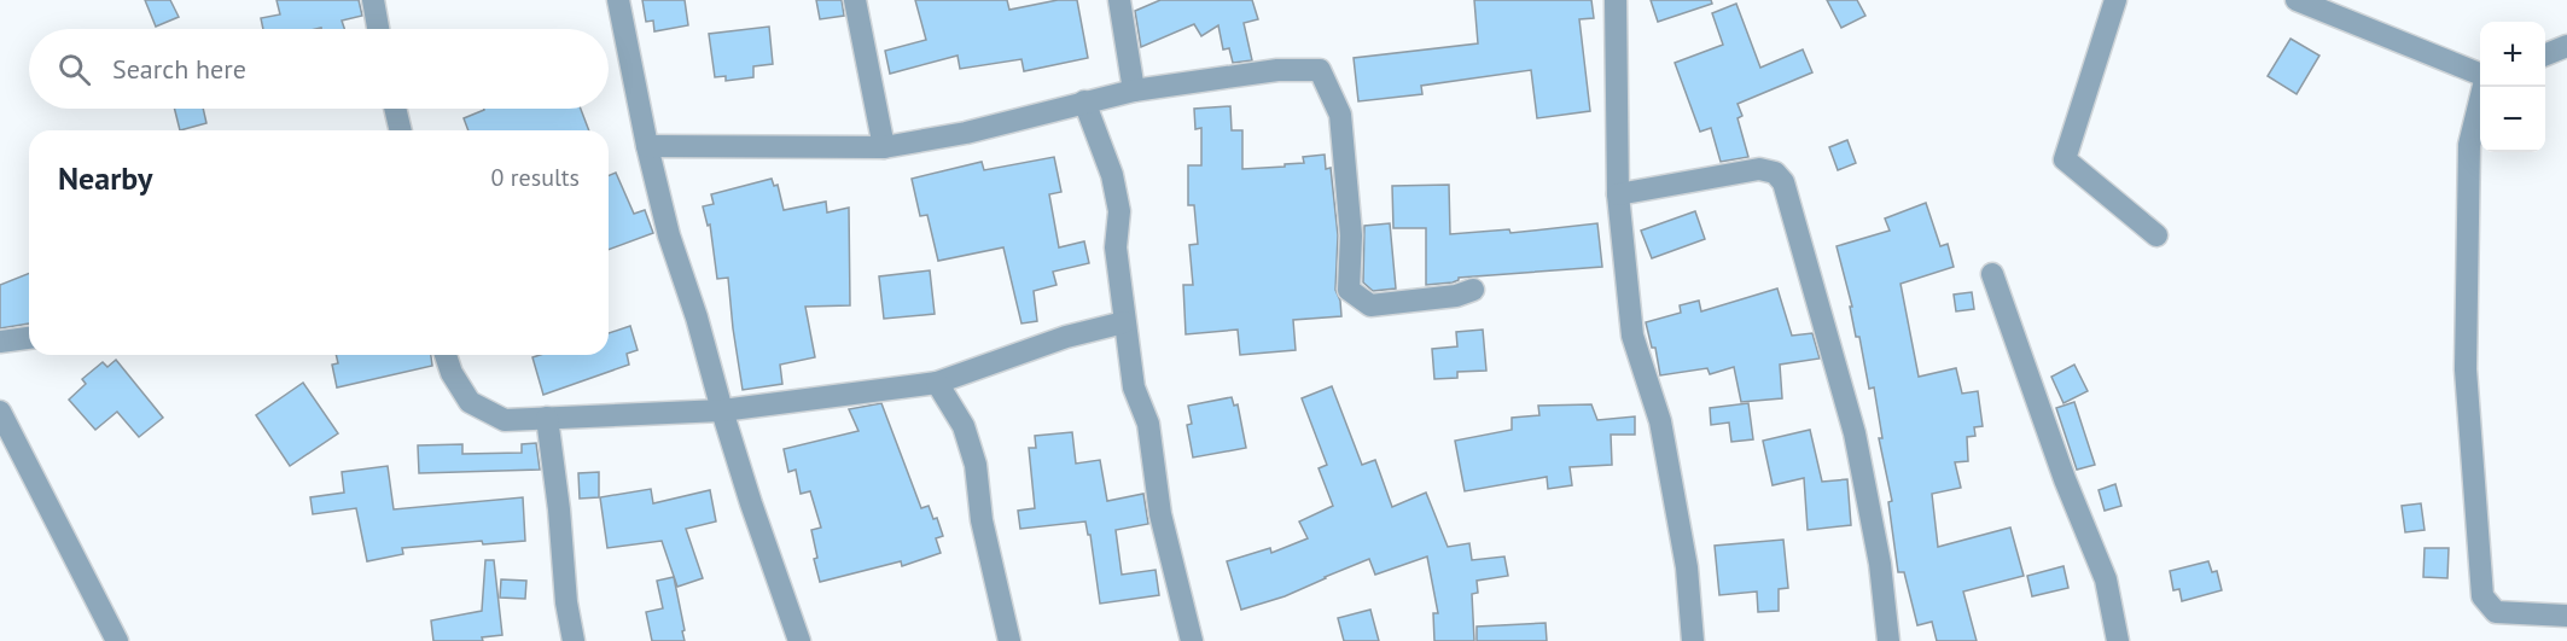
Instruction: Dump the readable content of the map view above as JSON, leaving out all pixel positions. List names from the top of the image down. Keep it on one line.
{"page":{"map_buttons":["+","−"],"search":"Search here","heading":["Nearby","0 results"]}}
